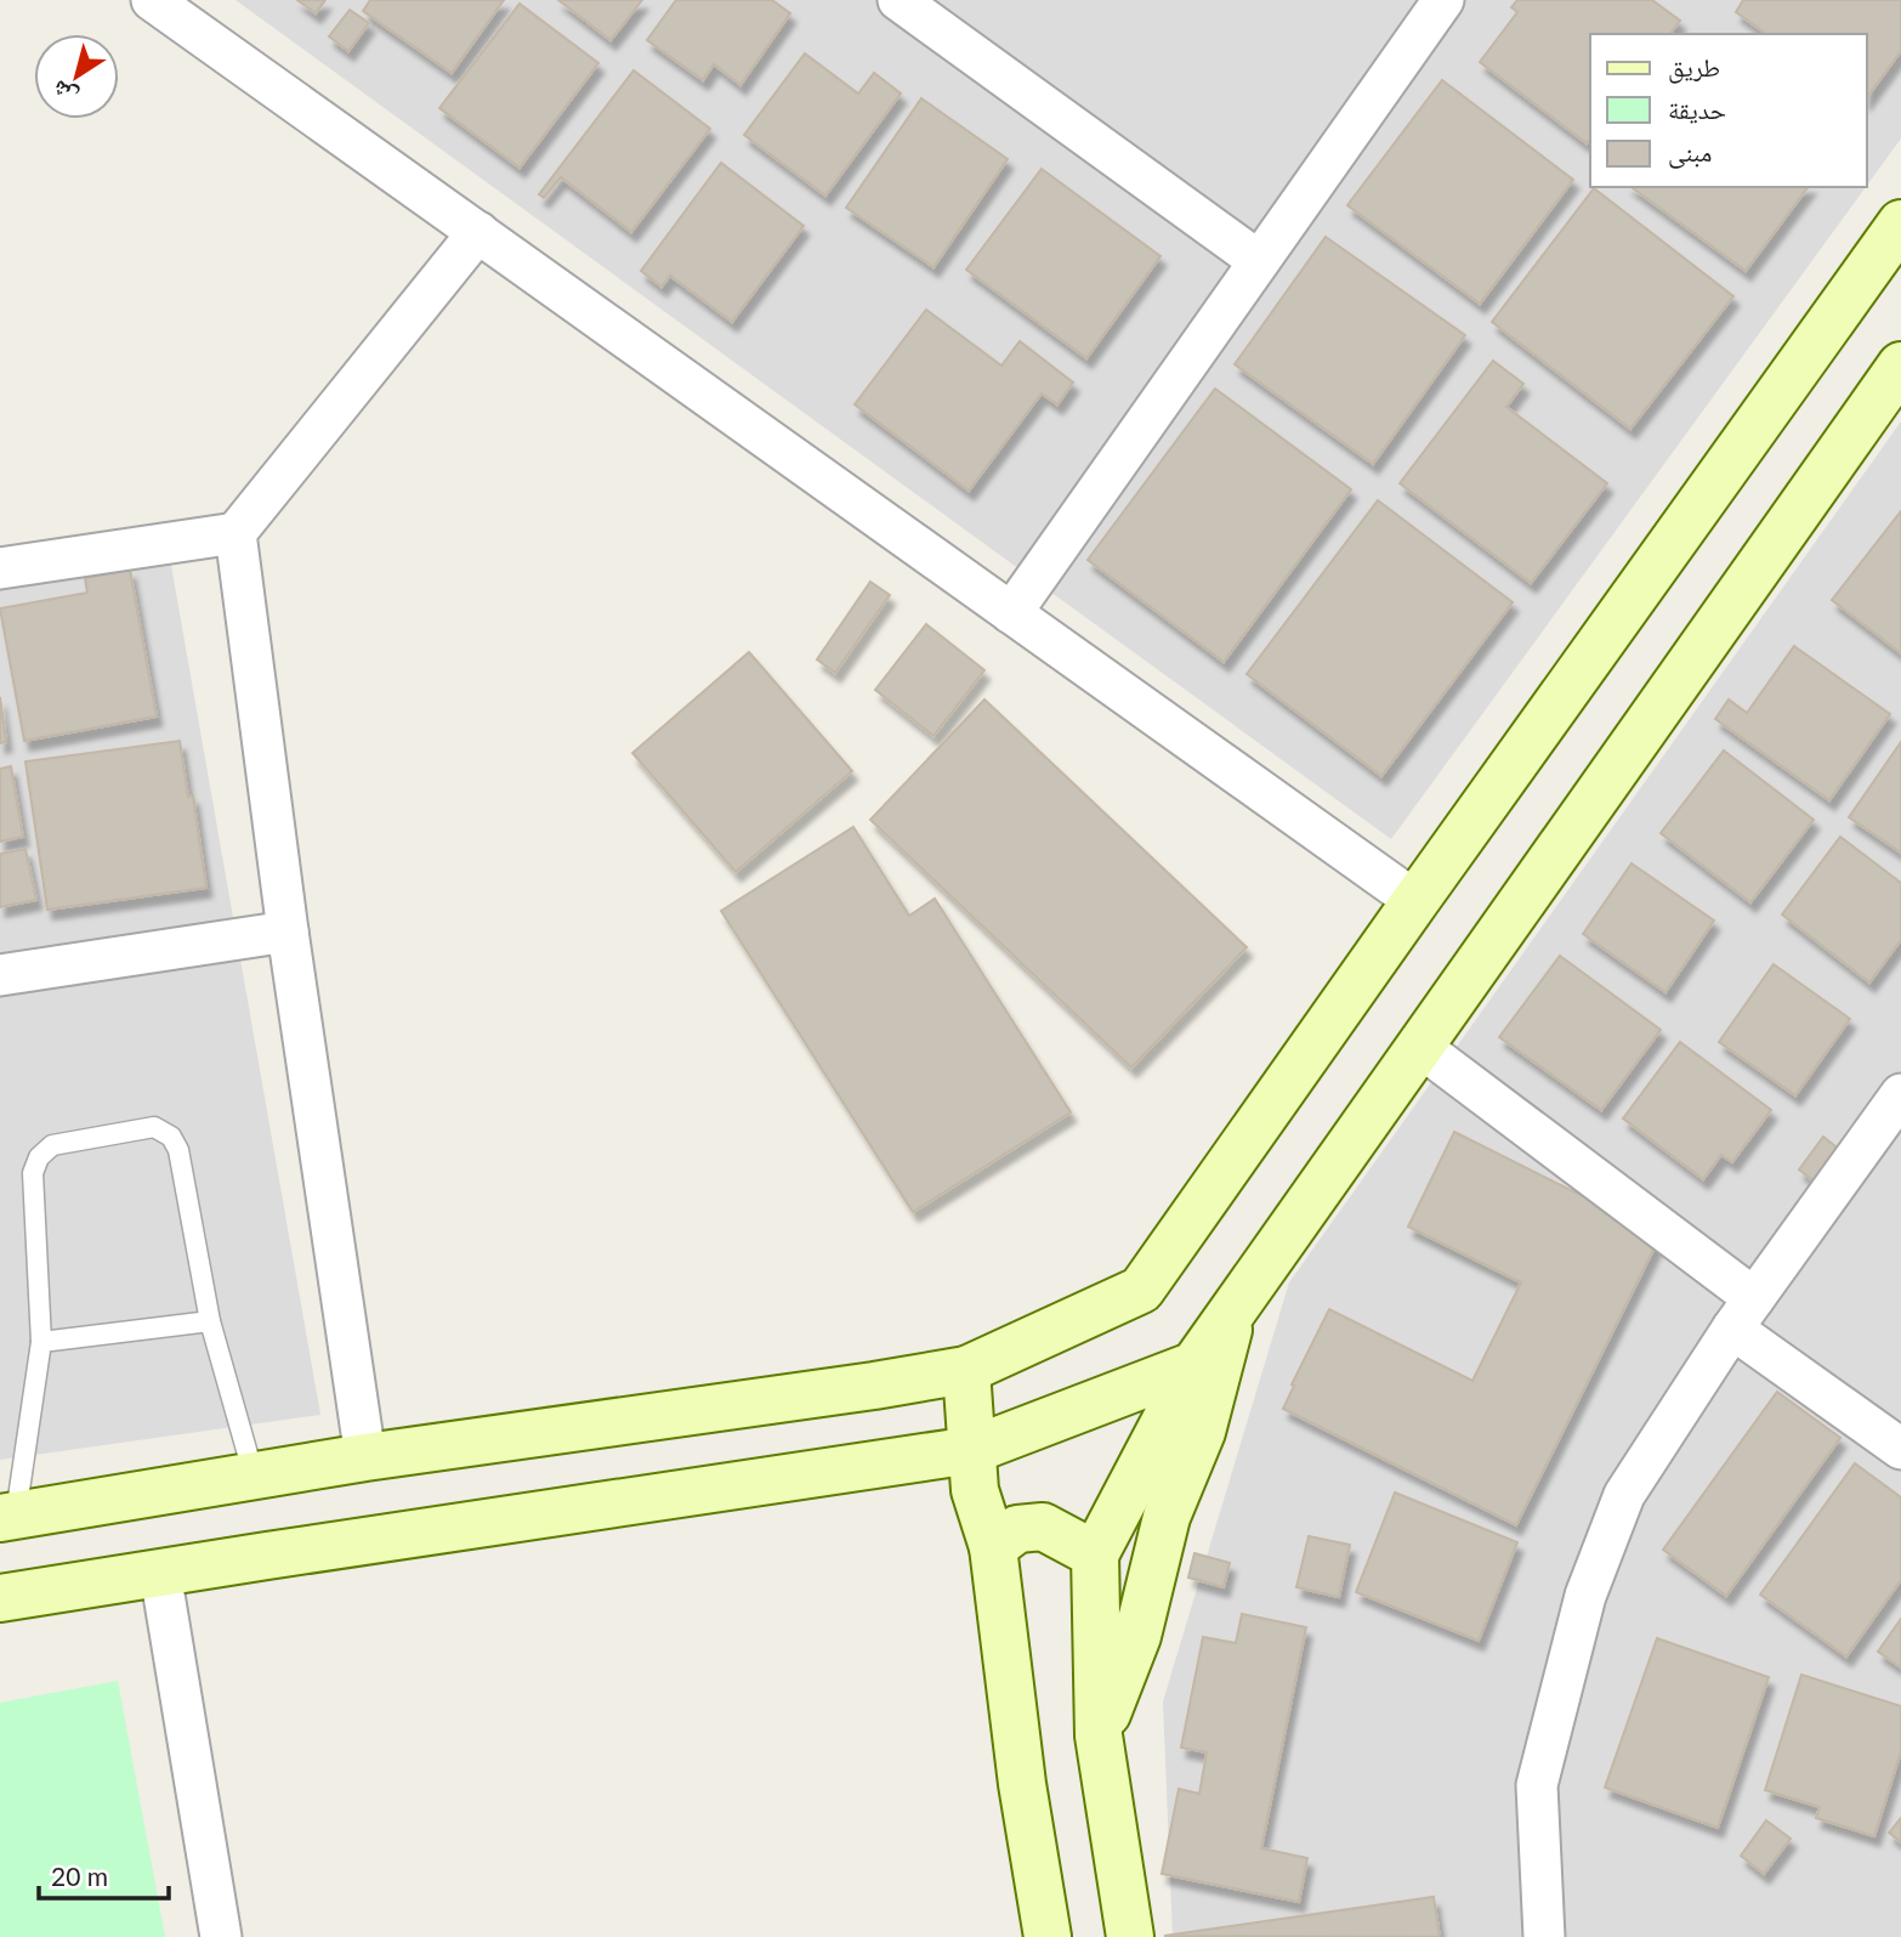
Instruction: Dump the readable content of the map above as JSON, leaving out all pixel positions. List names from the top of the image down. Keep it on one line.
{"legend":["طريق","حديقة","مبنى"],"scale_bar":"20 m","north":"bottom left"}
